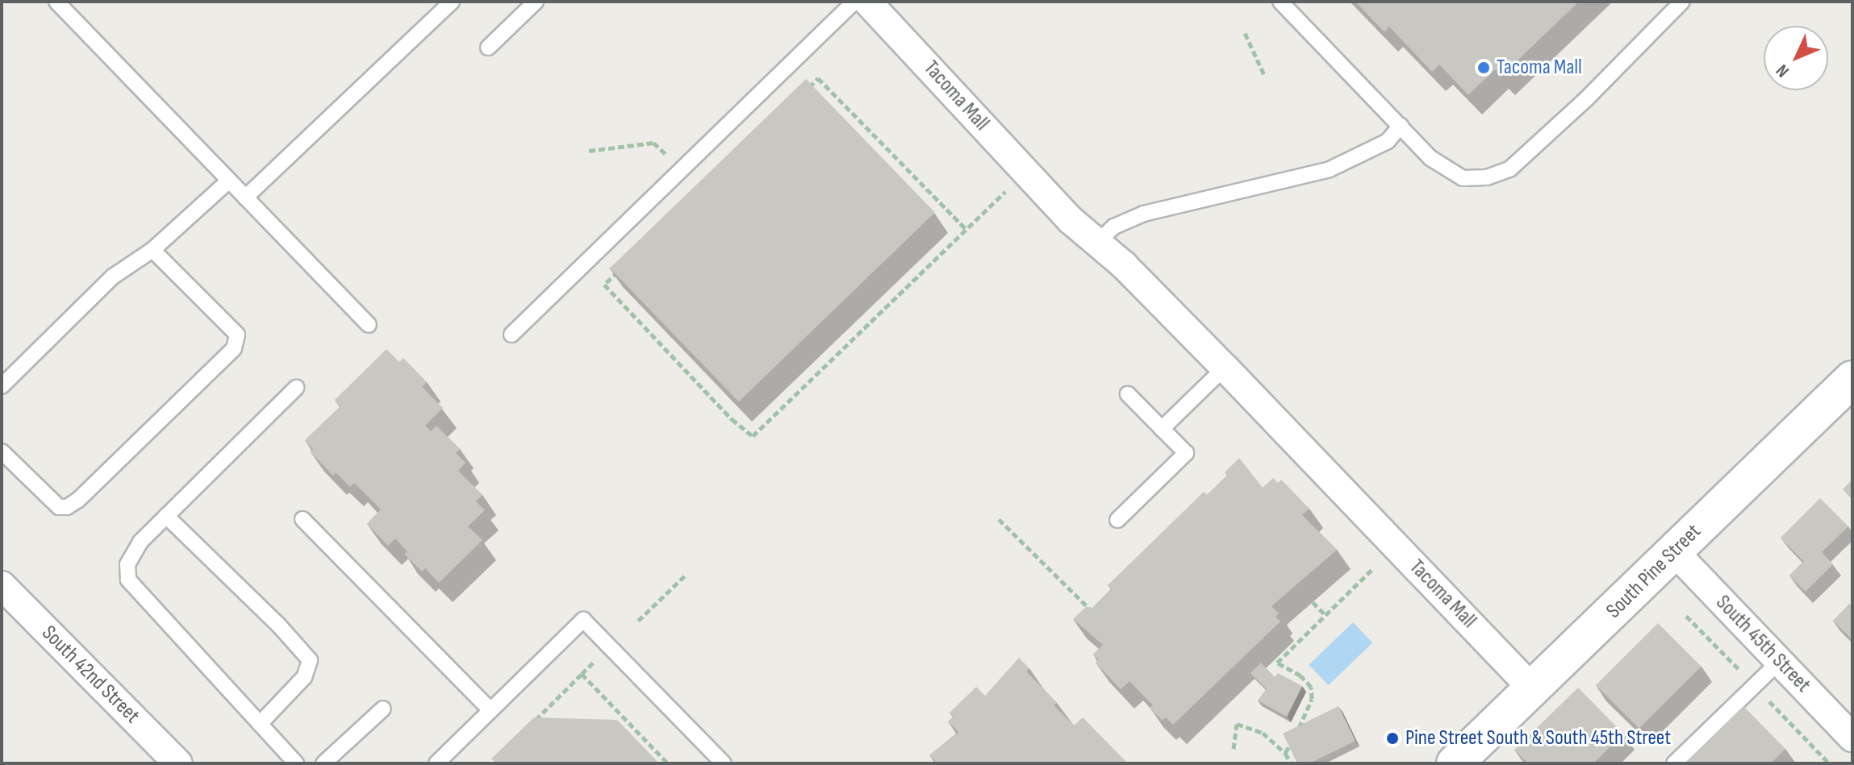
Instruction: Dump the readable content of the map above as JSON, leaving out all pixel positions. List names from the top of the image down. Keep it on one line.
{"streets":{"main road":["South Pine Street"],"street":["Tacoma Mall","South 45th Street","South 42nd Street"]},"crossings":[["Tacoma Mall","South Pine Street"],["South Pine Street","South 45th Street"]],"places":["Tacoma Mall","Pine Street South & South 45th Street"],"north":"bottom left"}
